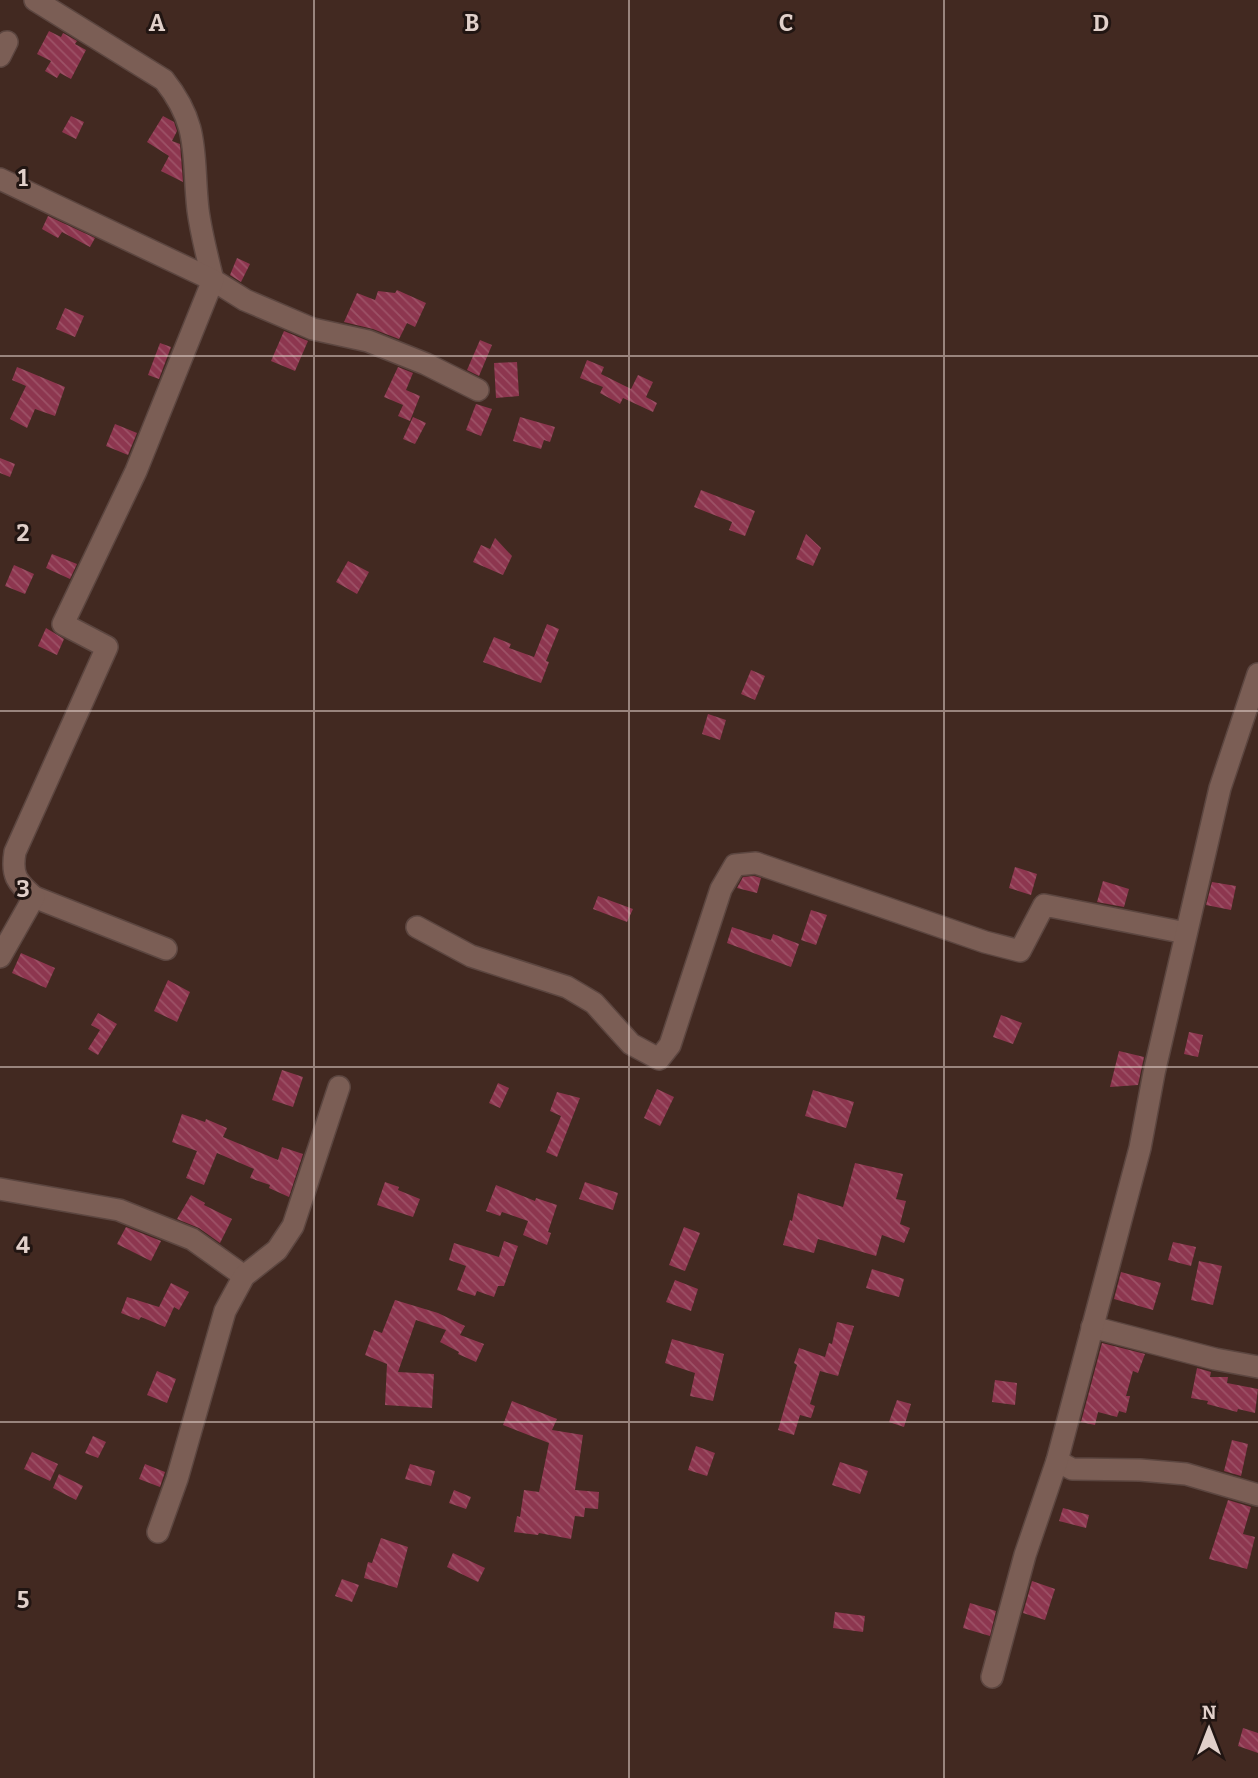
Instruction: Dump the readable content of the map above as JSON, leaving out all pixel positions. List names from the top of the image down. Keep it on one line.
{"north":"top","grid":{"columns":["A","B","C","D"],"rows":["1","2","3","4","5"]}}
